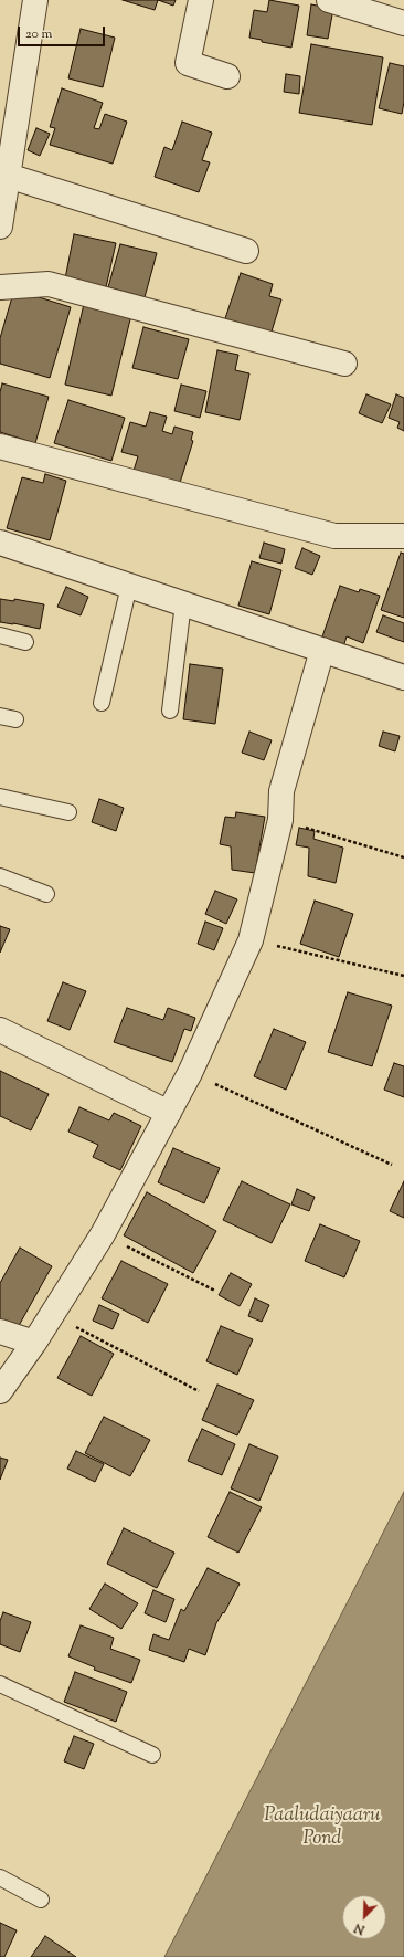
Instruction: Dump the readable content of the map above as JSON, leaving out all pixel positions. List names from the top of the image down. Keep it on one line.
{"water":["Paaludaiyaaru Pond"],"scale_bar":"20 m","north":"bottom left"}
